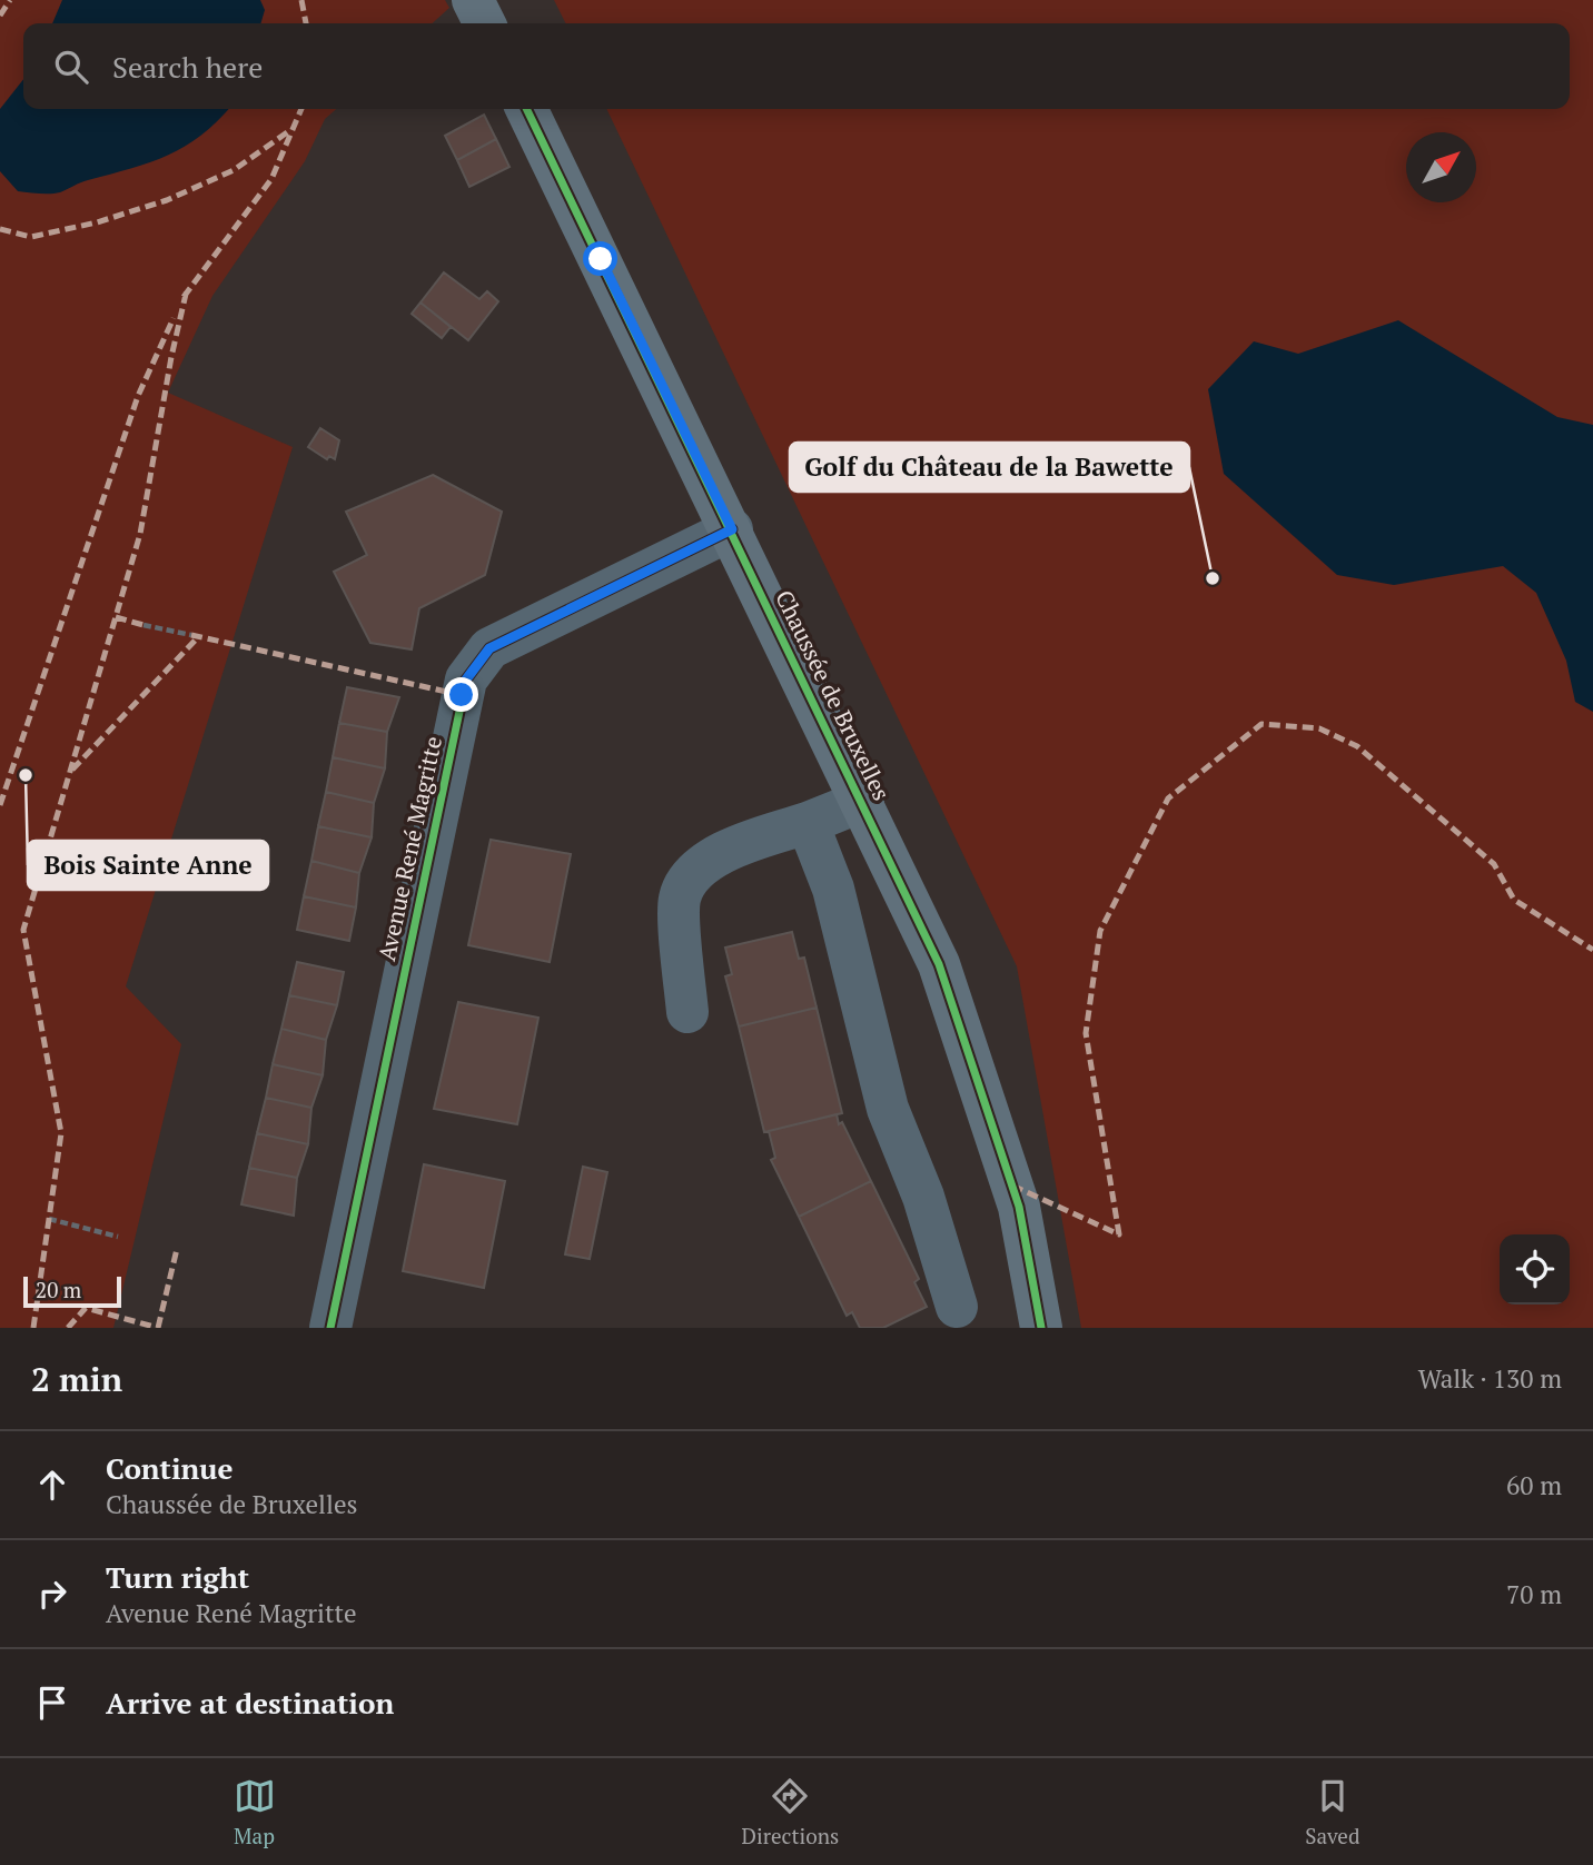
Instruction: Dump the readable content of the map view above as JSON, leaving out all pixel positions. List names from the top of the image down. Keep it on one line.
{"streets":{"main road":["Chaussée de Bruxelles"],"street":["Avenue René Magritte"]},"crossings":[["Chaussée de Bruxelles","Avenue René Magritte"]],"places":["Golf du Château de la Bawette","Bois Sainte Anne"],"scale_bar":"20 m","north":"top right","page":{"search":"Search here","scale":"20 m","heading":["2 min","Walk · 130 m"],"list":[["Continue","Chaussée de Bruxelles","60 m"],["Turn right","Avenue René Magritte","70 m"],"Arrive at destination"],"nav":["Map","Directions","Saved"]}}
